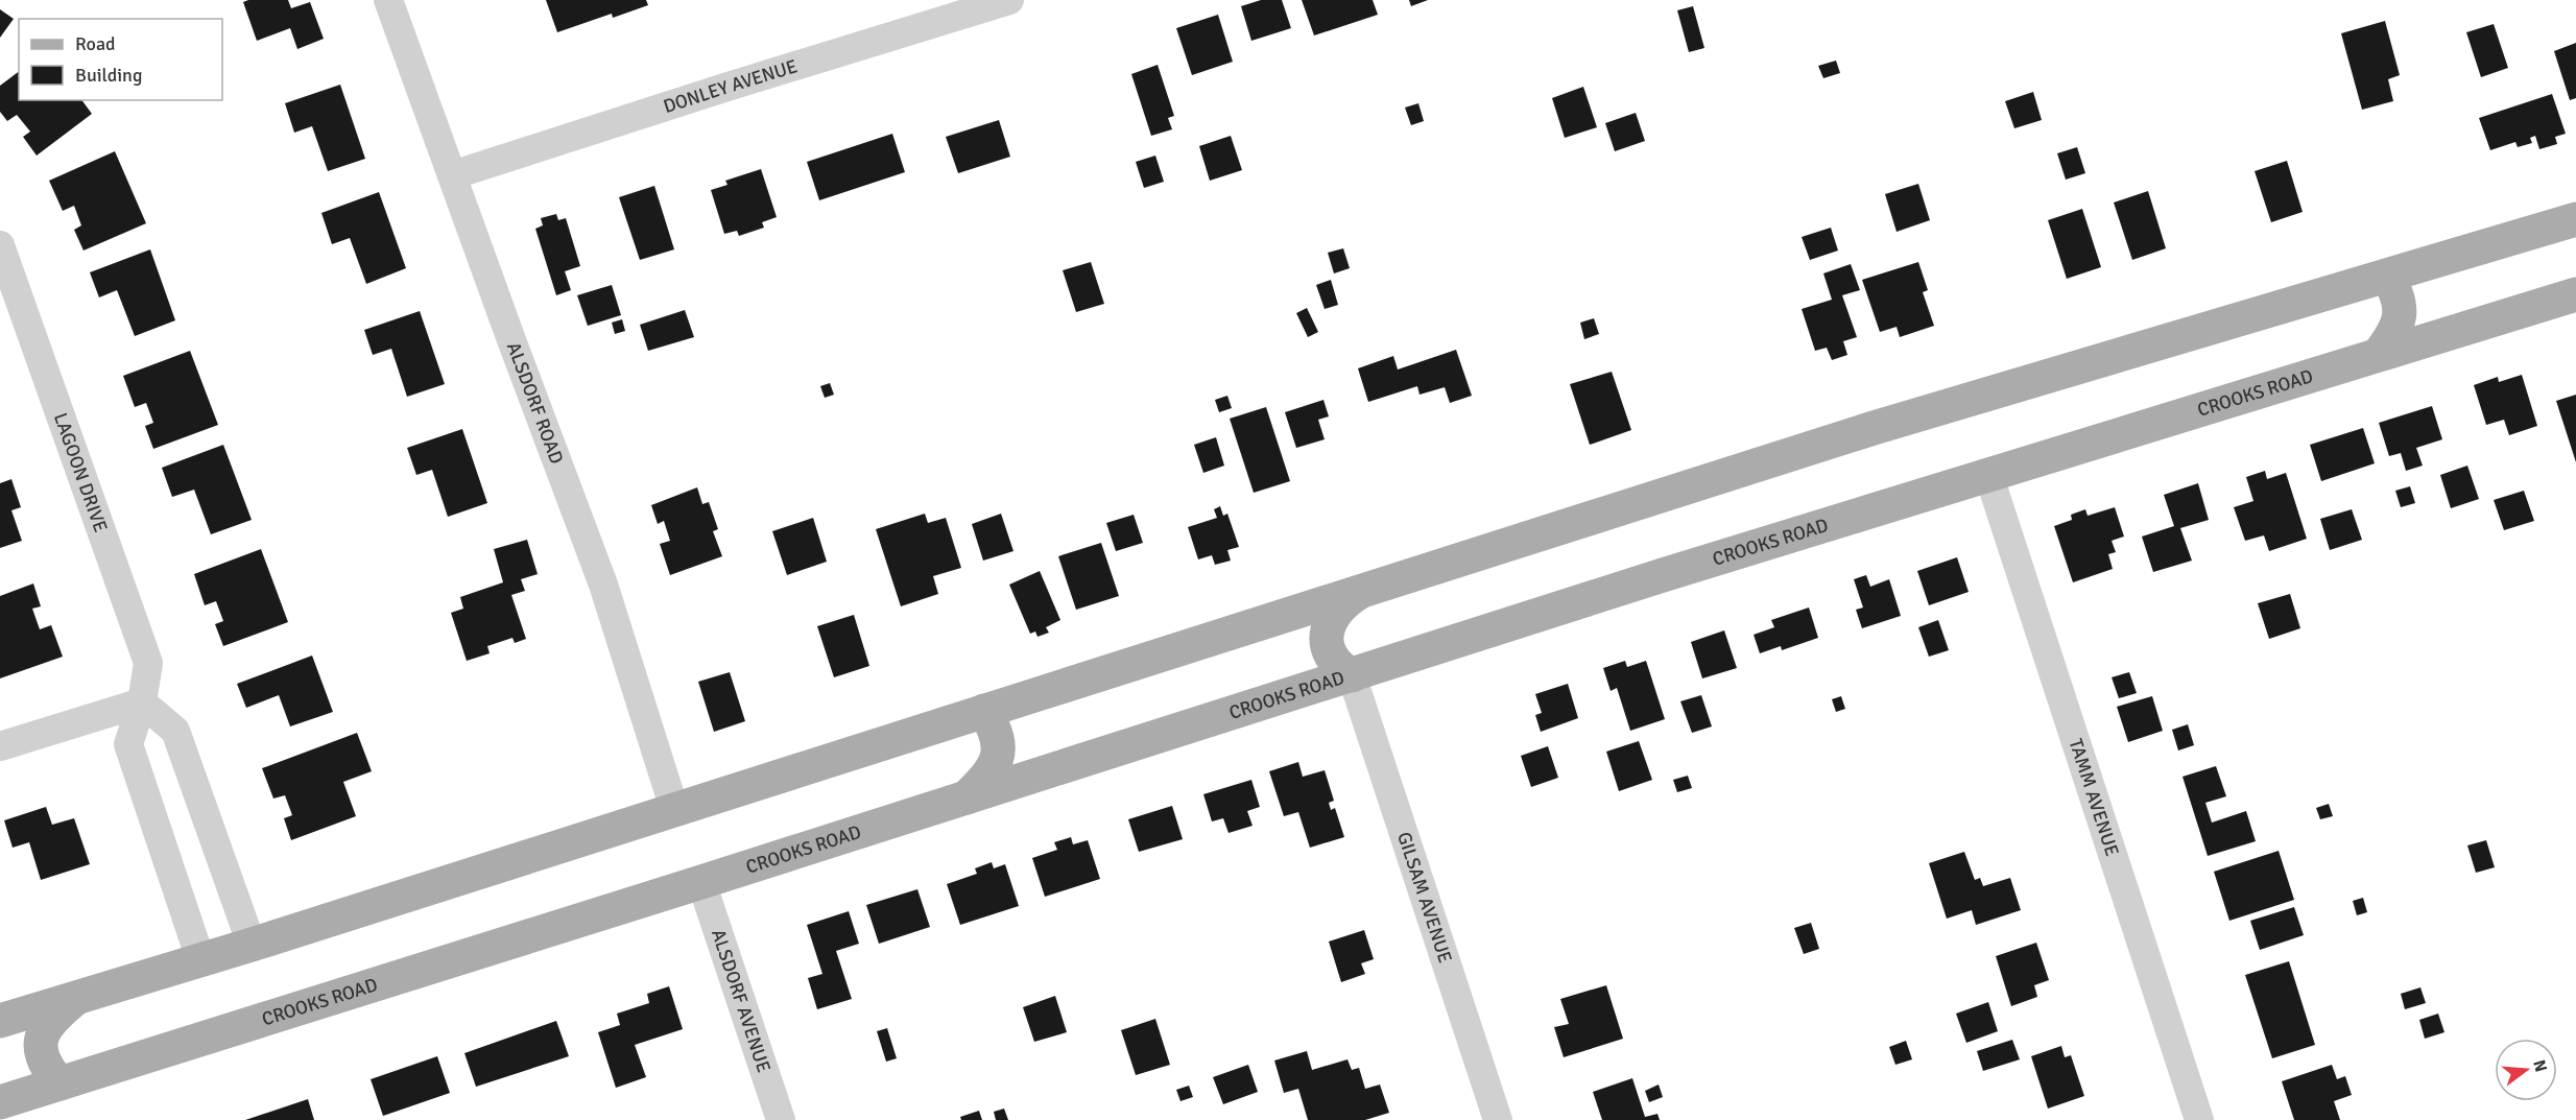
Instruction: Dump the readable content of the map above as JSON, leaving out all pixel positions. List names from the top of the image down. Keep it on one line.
{"streets":{"main road":["CROOKS ROAD"],"street":["DONLEY AVENUE","ALSDORF ROAD","LAGOON DRIVE","TAMM AVENUE","GILSAM AVENUE","ALSDORF AVENUE"]},"crossings":[["DONLEY AVENUE","ALSDORF ROAD"],["CROOKS ROAD","TAMM AVENUE"],["CROOKS ROAD","GILSAM AVENUE"],["CROOKS ROAD","ALSDORF AVENUE"]],"legend":["Road","Building"],"north":"right"}
